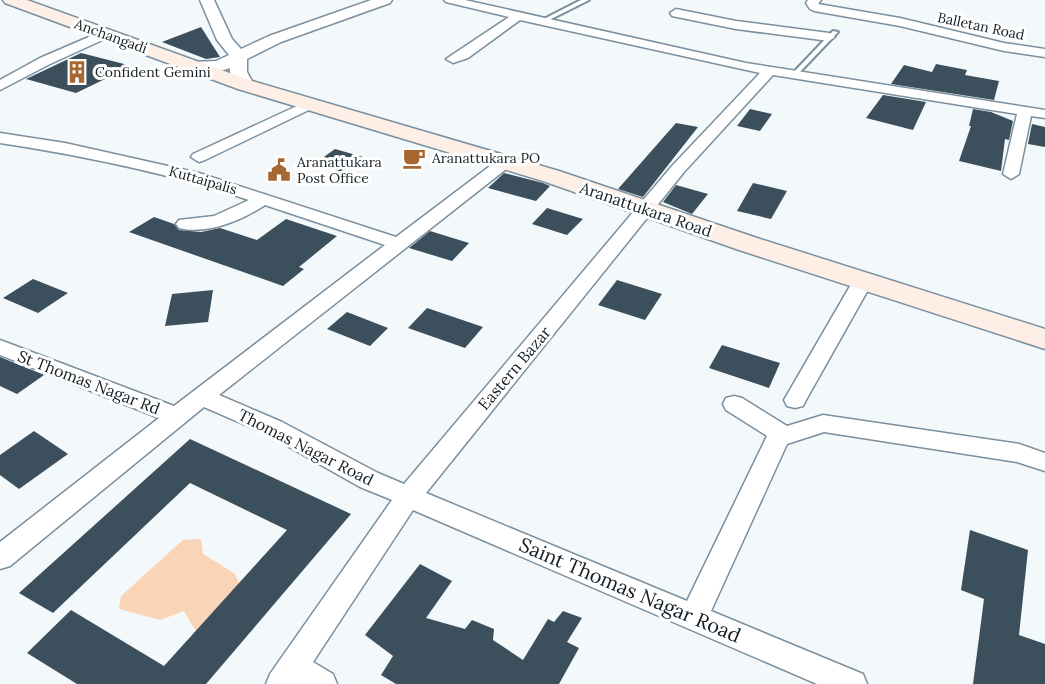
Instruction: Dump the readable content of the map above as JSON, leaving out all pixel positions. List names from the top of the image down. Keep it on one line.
{"streets":{"main road":["Anchangadi","Aranattukara Road"],"street":["Balletan Road","Kuttaipalis","Eastern Bazar","St Thomas Nagar Rd","Thomas Nagar Road","Saint Thomas Nagar Road"]},"crossings":[["Anchangadi","Aranattukara Road"],["Aranattukara Road","Eastern Bazar"],["Eastern Bazar","Thomas Nagar Road"],["Eastern Bazar","Saint Thomas Nagar Road"],["Thomas Nagar Road","Saint Thomas Nagar Road"]],"places":{"building":["Confident Gemini"],"cafe":["Aranattukara PO"],"public building":["Aranattukara Post Office"]}}
